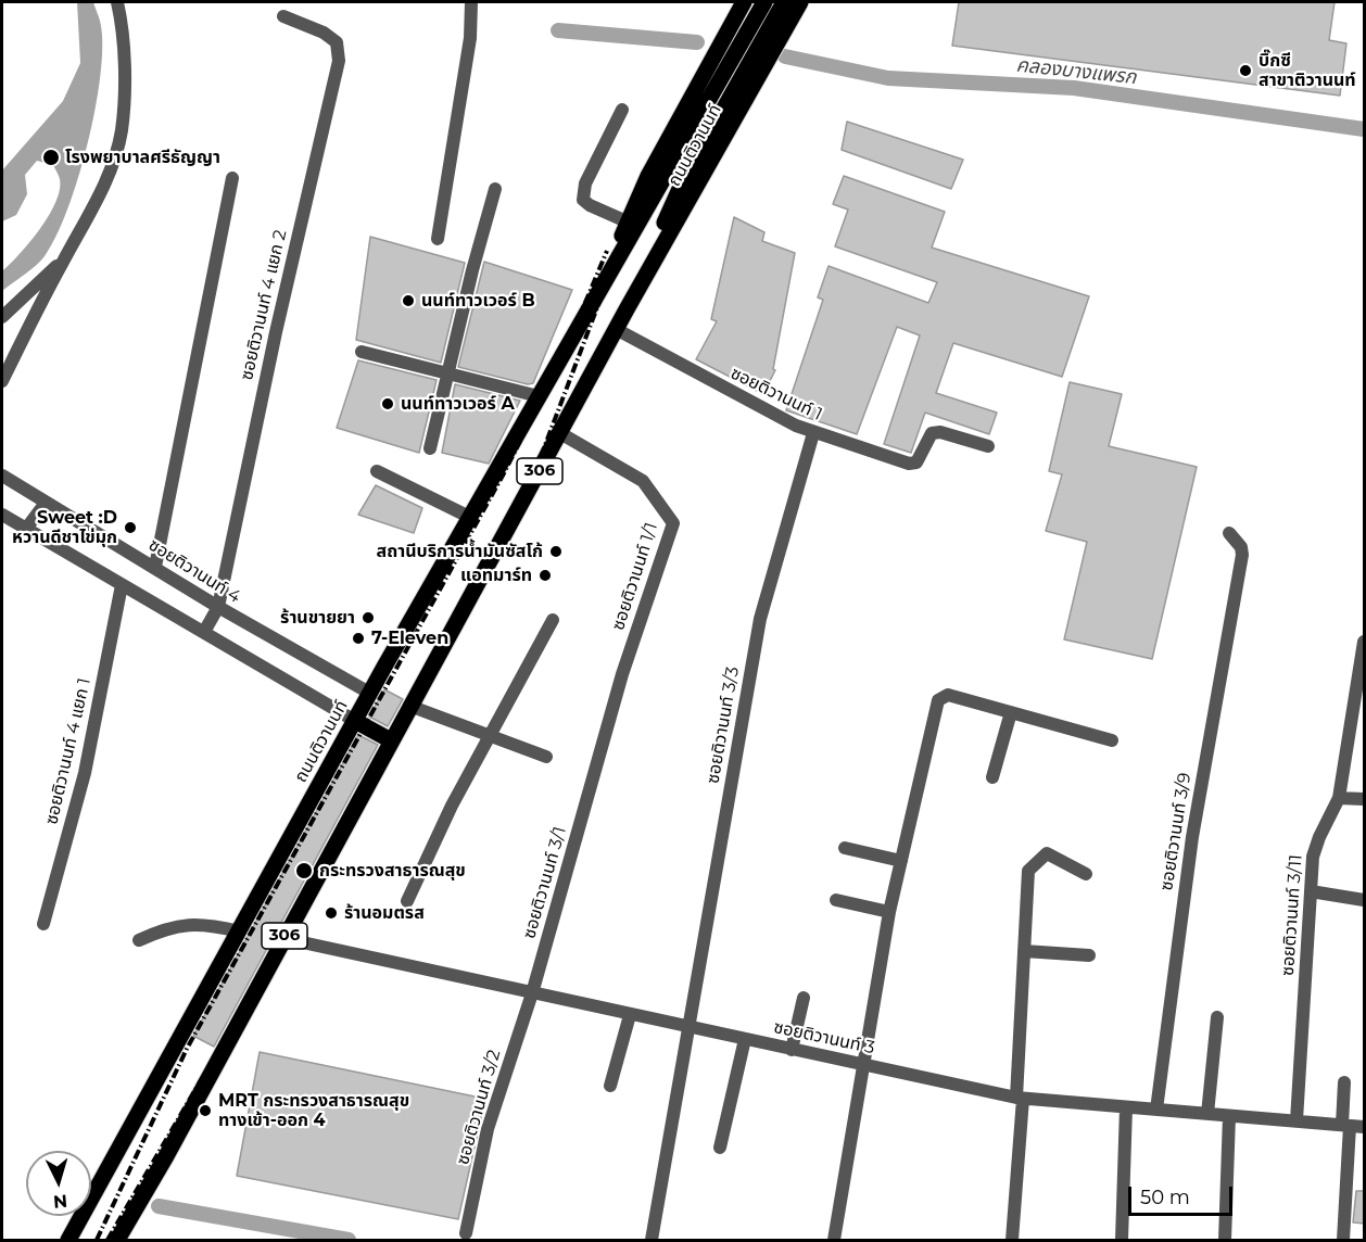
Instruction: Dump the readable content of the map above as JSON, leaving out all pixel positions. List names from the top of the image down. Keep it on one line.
{"streets":{"main road":["ถนนติวานนท์","306"],"street":["ซอยติวานนท์ 4 แยก 2","ซอยติวานนท์ 1","ซอยติวานนท์ 4","ซอยติวานนท์ 1/1","ซอยติวานนท์ 3/3","ซอยติวานนท์ 4 แยก 1","ซอยติวานนท์ 3/9","ซอยติวานนท์ 3/1","ซอยติวานนท์ 3/11","ซอยติวานนท์ 3","ซอยติวานนท์ 3/2"]},"crossings":[["ถนนติวานนท์","ซอยติวานนท์ 1"],["ถนนติวานนท์","ซอยติวานนท์ 4"],["ถนนติวานนท์","ซอยติวานนท์ 1/1"],["ถนนติวานนท์","ซอยติวานนท์ 3"],["ซอยติวานนท์ 4 แยก 2","ซอยติวานนท์ 4"],["ซอยติวานนท์ 1","ซอยติวานนท์ 3/3"],["ซอยติวานนท์ 1/1","ซอยติวานนท์ 3/1"],["ซอยติวานนท์ 3/3","ซอยติวานนท์ 3"],["ซอยติวานนท์ 3/9","ซอยติวานนท์ 3"],["ซอยติวานนท์ 3/1","ซอยติวานนท์ 3"],["ซอยติวานนท์ 3/1","ซอยติวานนท์ 3/2"],["ซอยติวานนท์ 3/11","ซอยติวานนท์ 3"],["ซอยติวานนท์ 3","ซอยติวานนท์ 3/2"]],"water":["คลองบางแพรก"],"places":["บิ๊กซี สาขาติวานนท์","โรงพยาบาลศรีธัญญา","นนท์ทาวเวอร์ B","นนท์ทาวเวอร์ A","Sweet :D หวานดีชาไข่มุก","สถานีบริการน้ำมันซัสโก้","แอทมาร์ท","ร้านขายยา","7-Eleven","กระทรวงสาธารณสุข","ร้านอมตรส","MRT กระทรวงสาธารณสุข ทางเข้า-ออก 4"],"scale_bar":"50 m","north":"bottom"}
